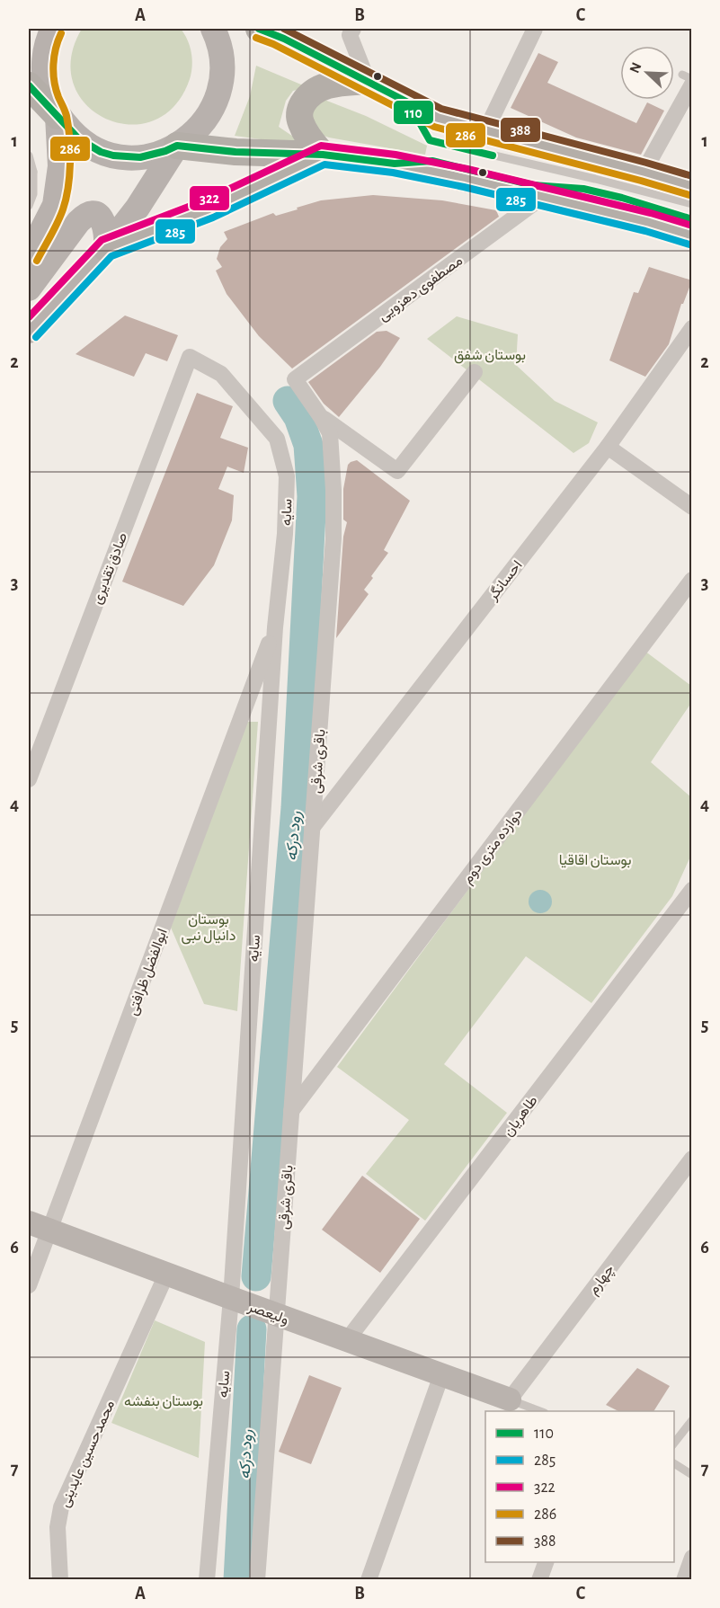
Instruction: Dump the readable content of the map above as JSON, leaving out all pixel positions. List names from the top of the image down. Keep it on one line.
{"streets":{"main road":["ولیعصر"],"street":["مصطفوی دهزویی","سایه","صادق تقدیری","احسانگر","باقری شرقی","دوازده متری دوم","ابوالفضل ظرافتی","طاهریان","چهارم","محمدحسین عابدینی"]},"crossings":[["مصطفوی دهزویی","باقری شرقی"],["سایه","صادق تقدیری"],["سایه","ابوالفضل ظرافتی"],["سایه","ولیعصر"],["احسانگر","باقری شرقی"],["باقری شرقی","دوازده متری دوم"],["باقری شرقی","ولیعصر"],["ابوالفضل ظرافتی","ولیعصر"],["طاهریان","ولیعصر"],["چهارم","ولیعصر"],["ولیعصر","محمدحسین عابدینی"]],"water":["رود درکه"],"parks":["بوستان شفق","بوستان اقاقیا","بوستان دانیال نبی","بوستان بنفشه"],"lines":["transit line 110","transit line 388","transit line 286","transit line 322","transit line 285"],"legend":["110","285","322","286","388"],"north":"top left","grid":{"columns":["A","B","C"],"rows":["1","2","3","4","5","6","7"]}}
